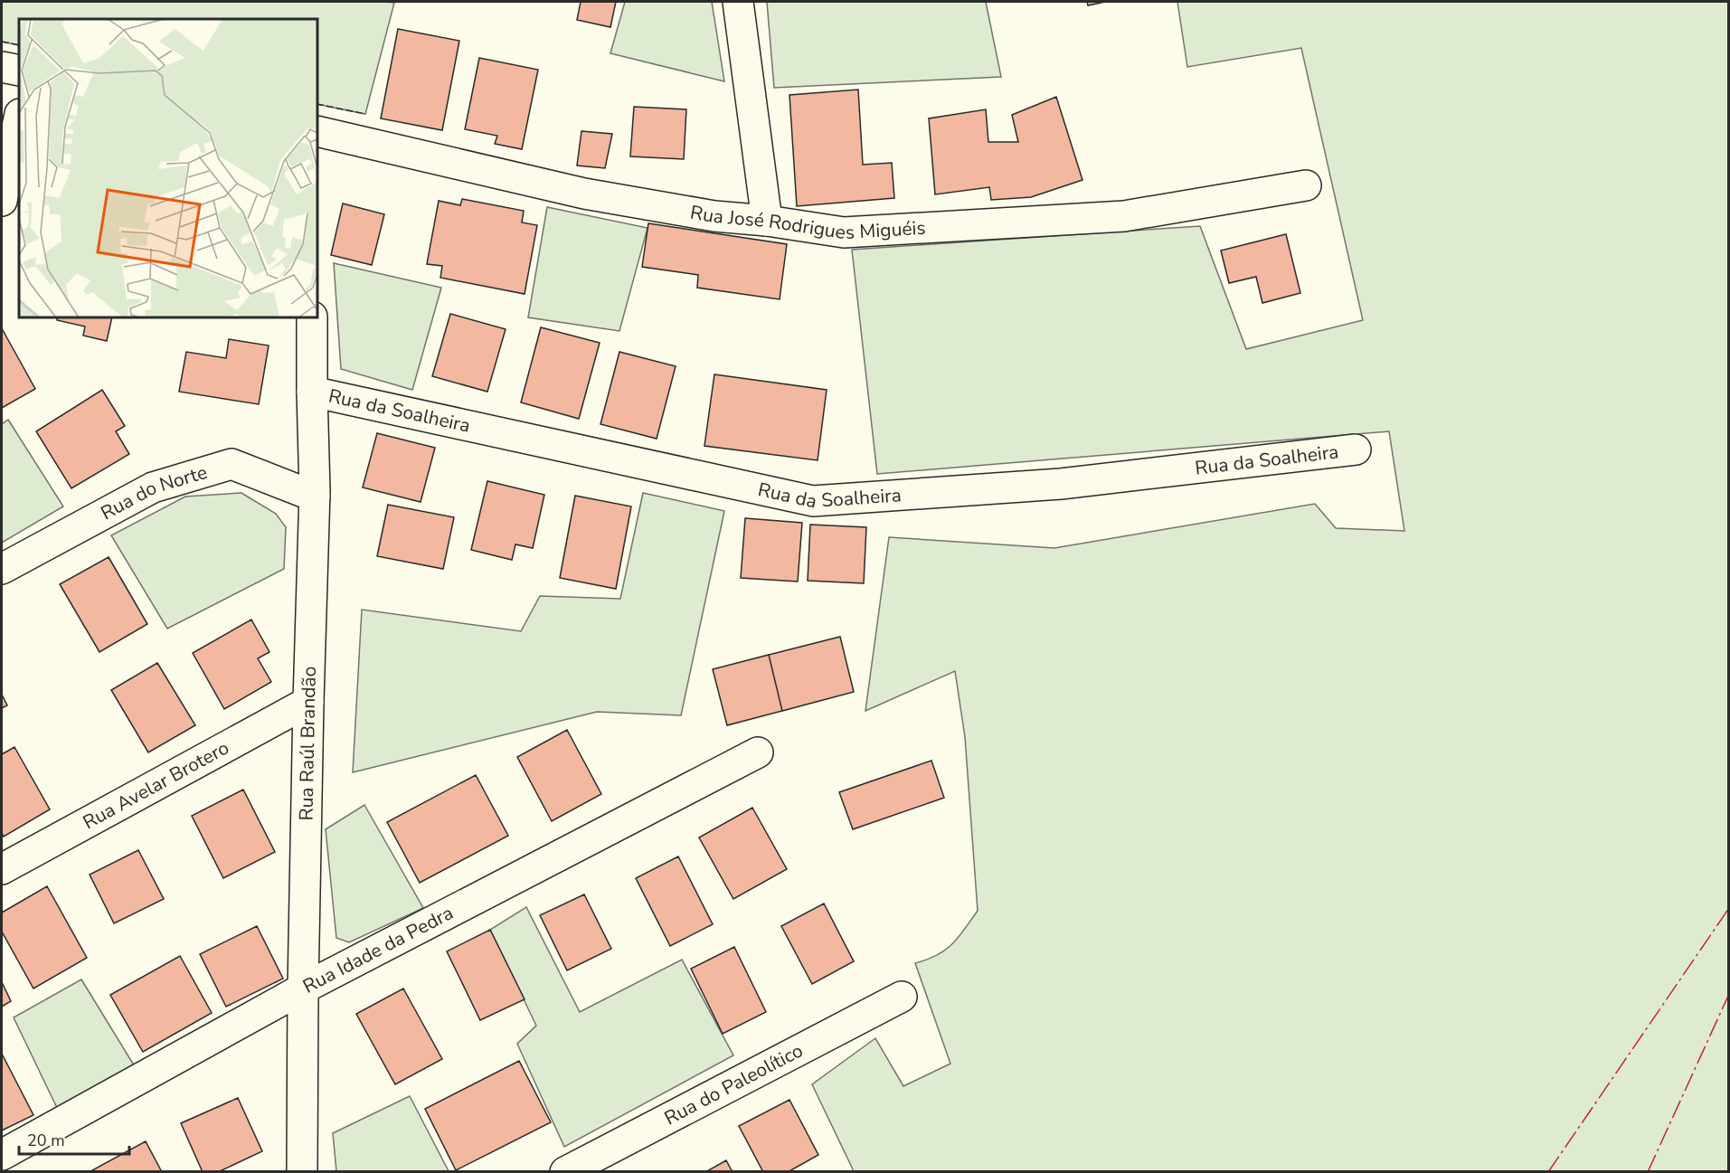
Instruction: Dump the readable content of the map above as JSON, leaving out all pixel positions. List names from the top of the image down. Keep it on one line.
{"streets":{"street":["Rua José Rodrigues Miguéis","Rua da Soalheira","Rua do Norte","Rua Raúl Brandão","Rua Avelar Brotero","Rua Idade da Pedra","Rua do Paleolítico"]},"crossings":[["Rua da Soalheira","Rua Raúl Brandão"],["Rua do Norte","Rua Raúl Brandão"],["Rua Raúl Brandão","Rua Avelar Brotero"],["Rua Raúl Brandão","Rua Idade da Pedra"]],"scale_bar":"20 m"}
